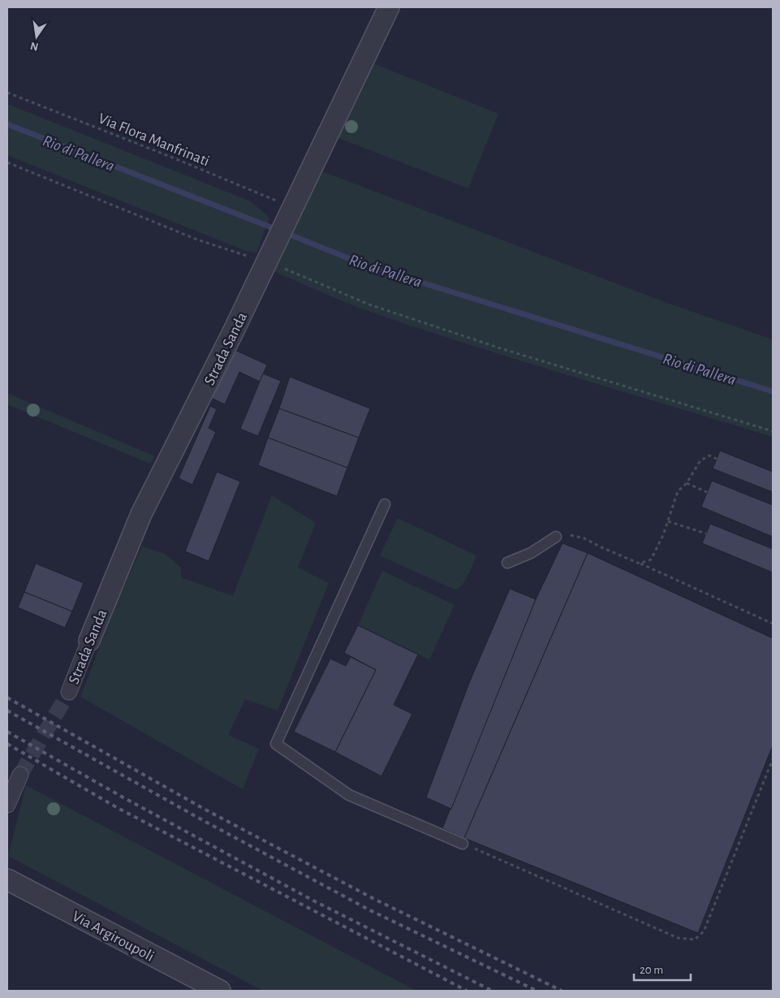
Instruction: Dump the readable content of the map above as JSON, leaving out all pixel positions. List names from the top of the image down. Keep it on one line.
{"streets":{"street":["Strada Sanda","Via Argiroupoli"],"path":["Via Flora Manfrinati"]},"crossings":[["Via Flora Manfrinati","Strada Sanda"]],"water":["Rio di Pallera"],"scale_bar":"20 m","north":"bottom"}
